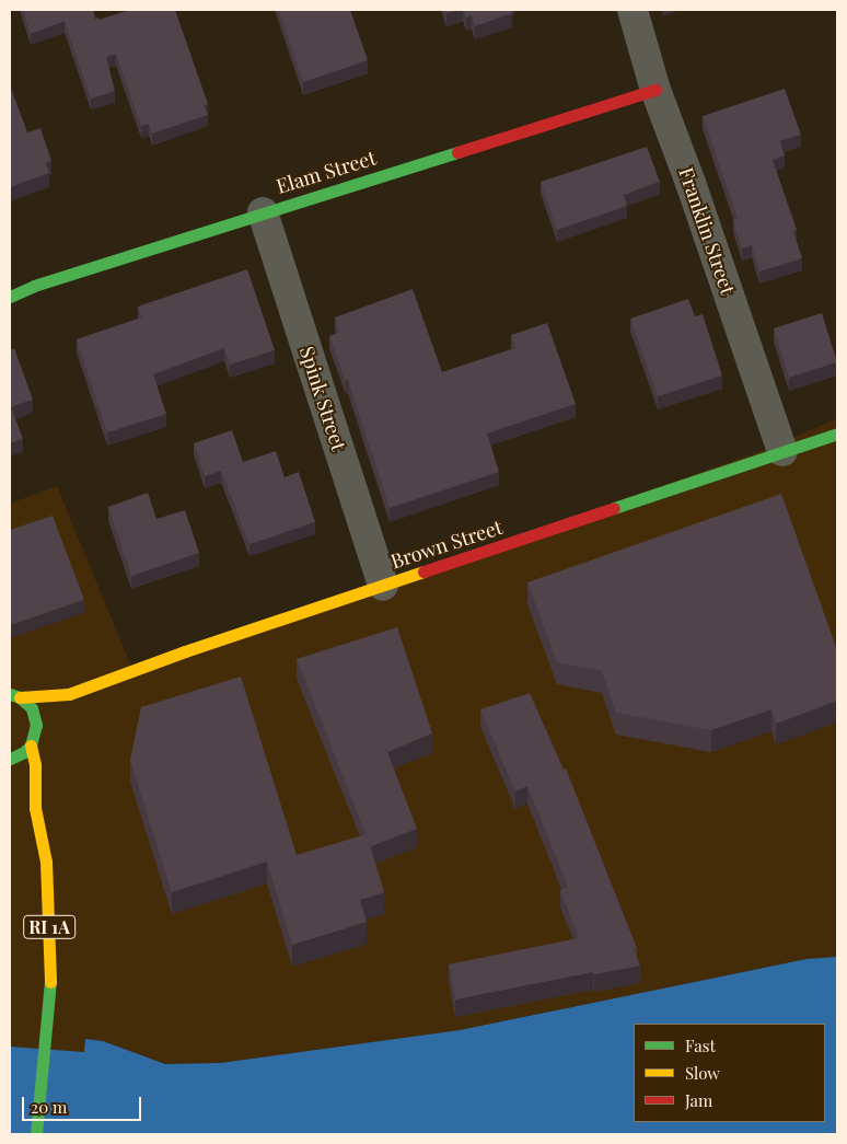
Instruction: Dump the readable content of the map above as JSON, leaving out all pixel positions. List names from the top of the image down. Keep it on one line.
{"streets":{"main road":["Elam Street","Brown Street","RI 1A"],"street":["Franklin Street","Spink Street"]},"crossings":[["Elam Street","Franklin Street"],["Elam Street","Spink Street"],["Franklin Street","Brown Street"],["Spink Street","Brown Street"]],"legend":["Fast","Slow","Jam"],"scale_bar":"20 m"}
